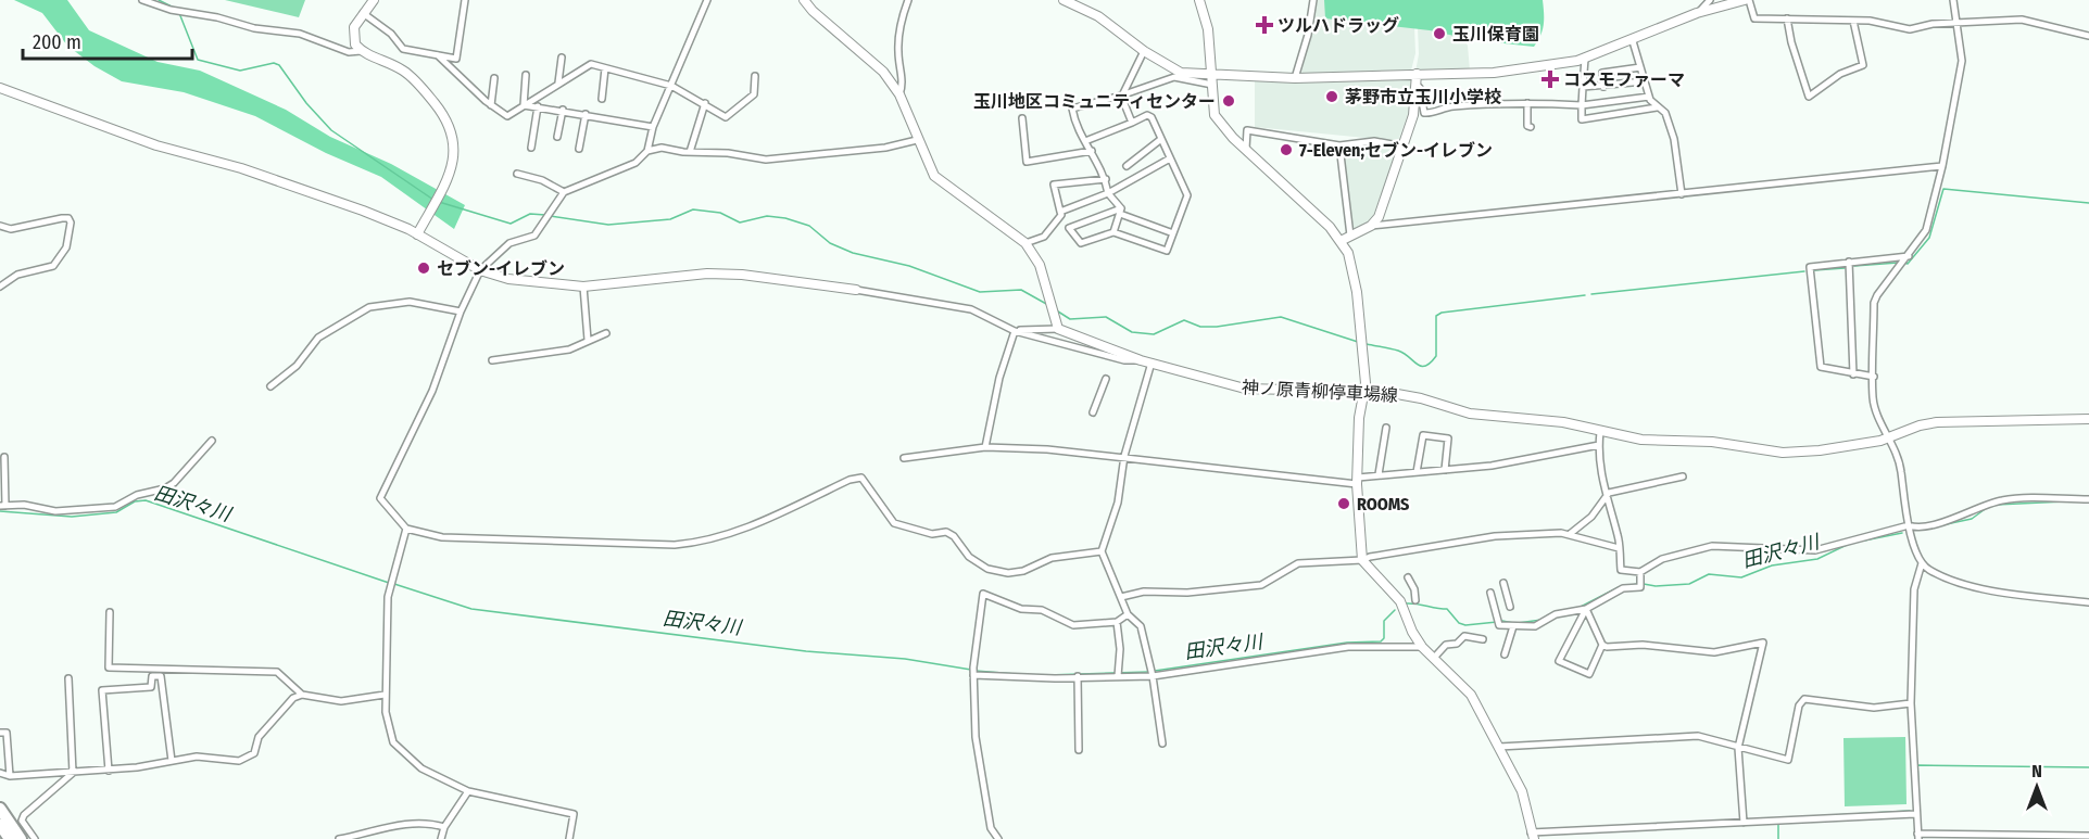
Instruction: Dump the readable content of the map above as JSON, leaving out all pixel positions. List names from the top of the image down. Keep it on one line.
{"streets":{"street":["神ノ原青柳停車場線"]},"water":["田沢々川"],"places":{"health":["ツルハドラッグ","コスモファーマ"],"other":["玉川保育園","茅野市立玉川小学校","玉川地区コミュニティセンター","7-Eleven;セブン-イレブン","セブン-イレブン","ROOMS"]},"scale_bar":"200 m","north":"top"}
